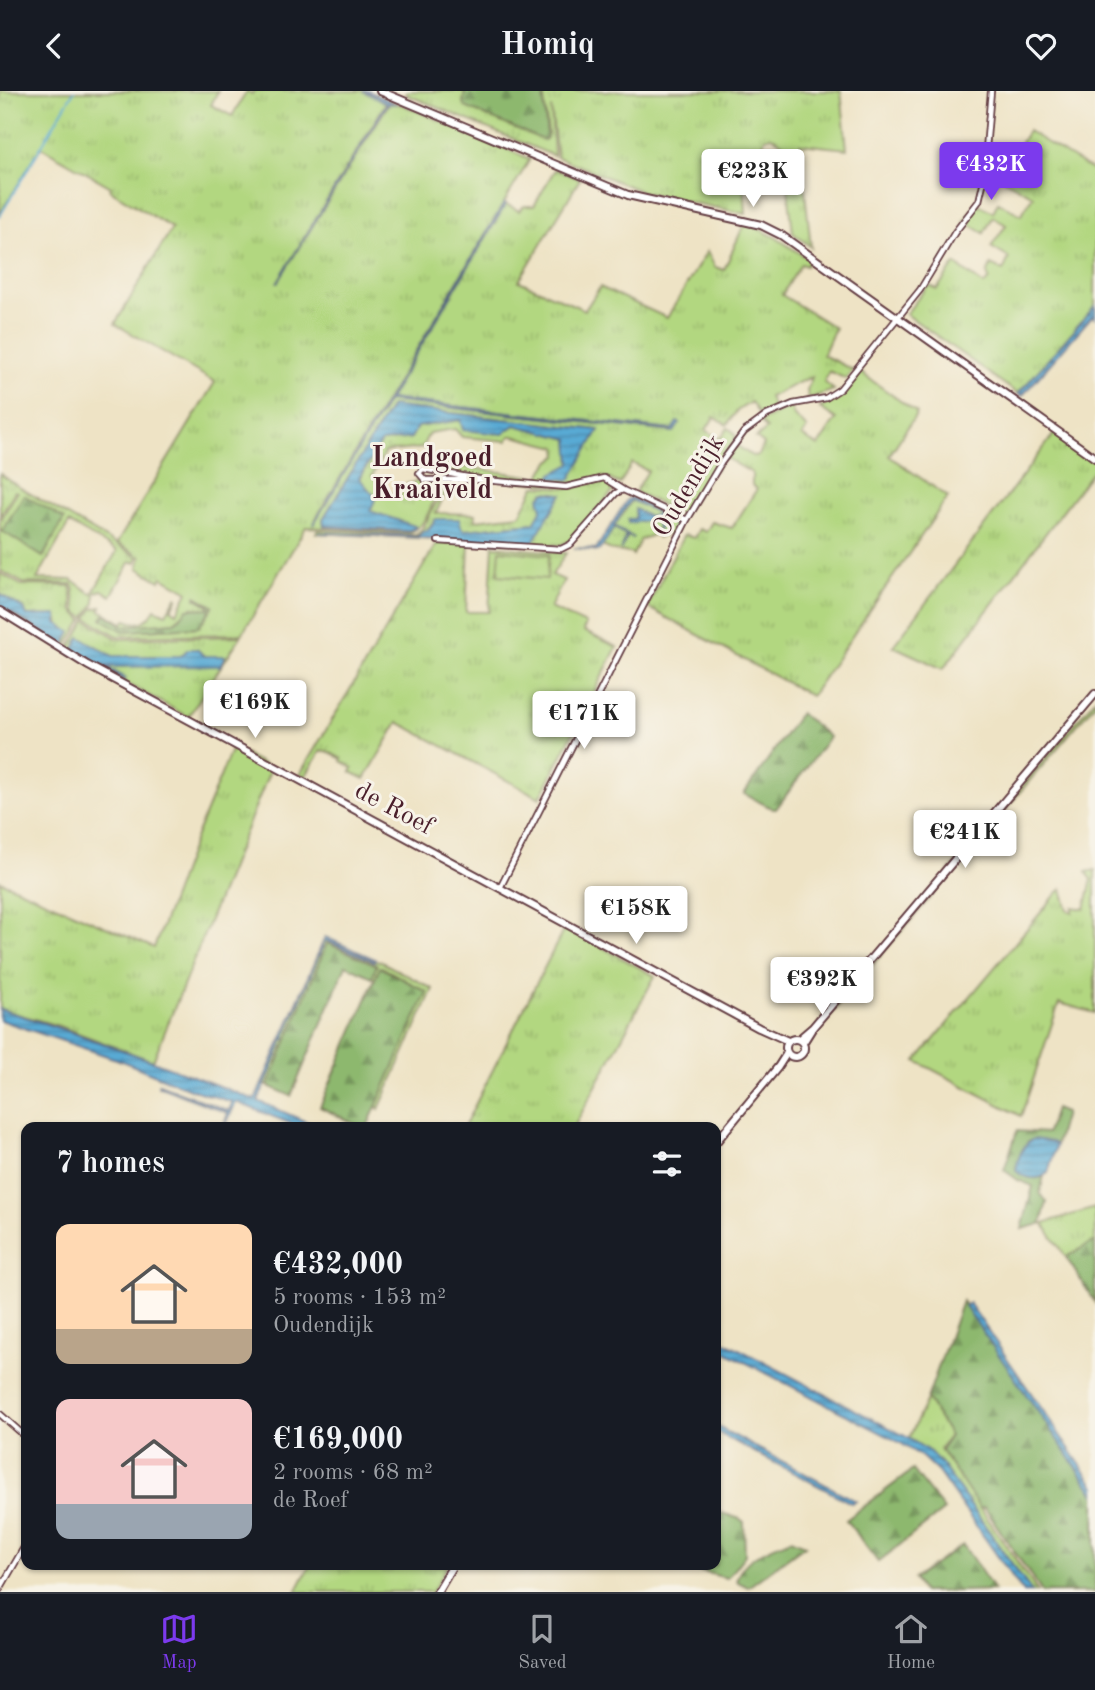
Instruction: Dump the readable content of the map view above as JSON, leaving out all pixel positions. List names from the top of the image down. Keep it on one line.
{"streets":{"street":["Oudendijk","de Roef"]},"crossings":[["Oudendijk","de Roef"]],"districts":["Landgoed Kraaiveld"],"page":{"header":"Homiq","price":["€432K","€223K","€169K","€171K","€241K","€158K","€392K"],"heading":"7 homes","list":[{"name":"€432,000","note":"5 rooms · 153 m² · Oudendijk"},{"name":"€169,000","note":"2 rooms · 68 m² · de Roef"}],"tabs":["Map","Saved","Home"]}}
